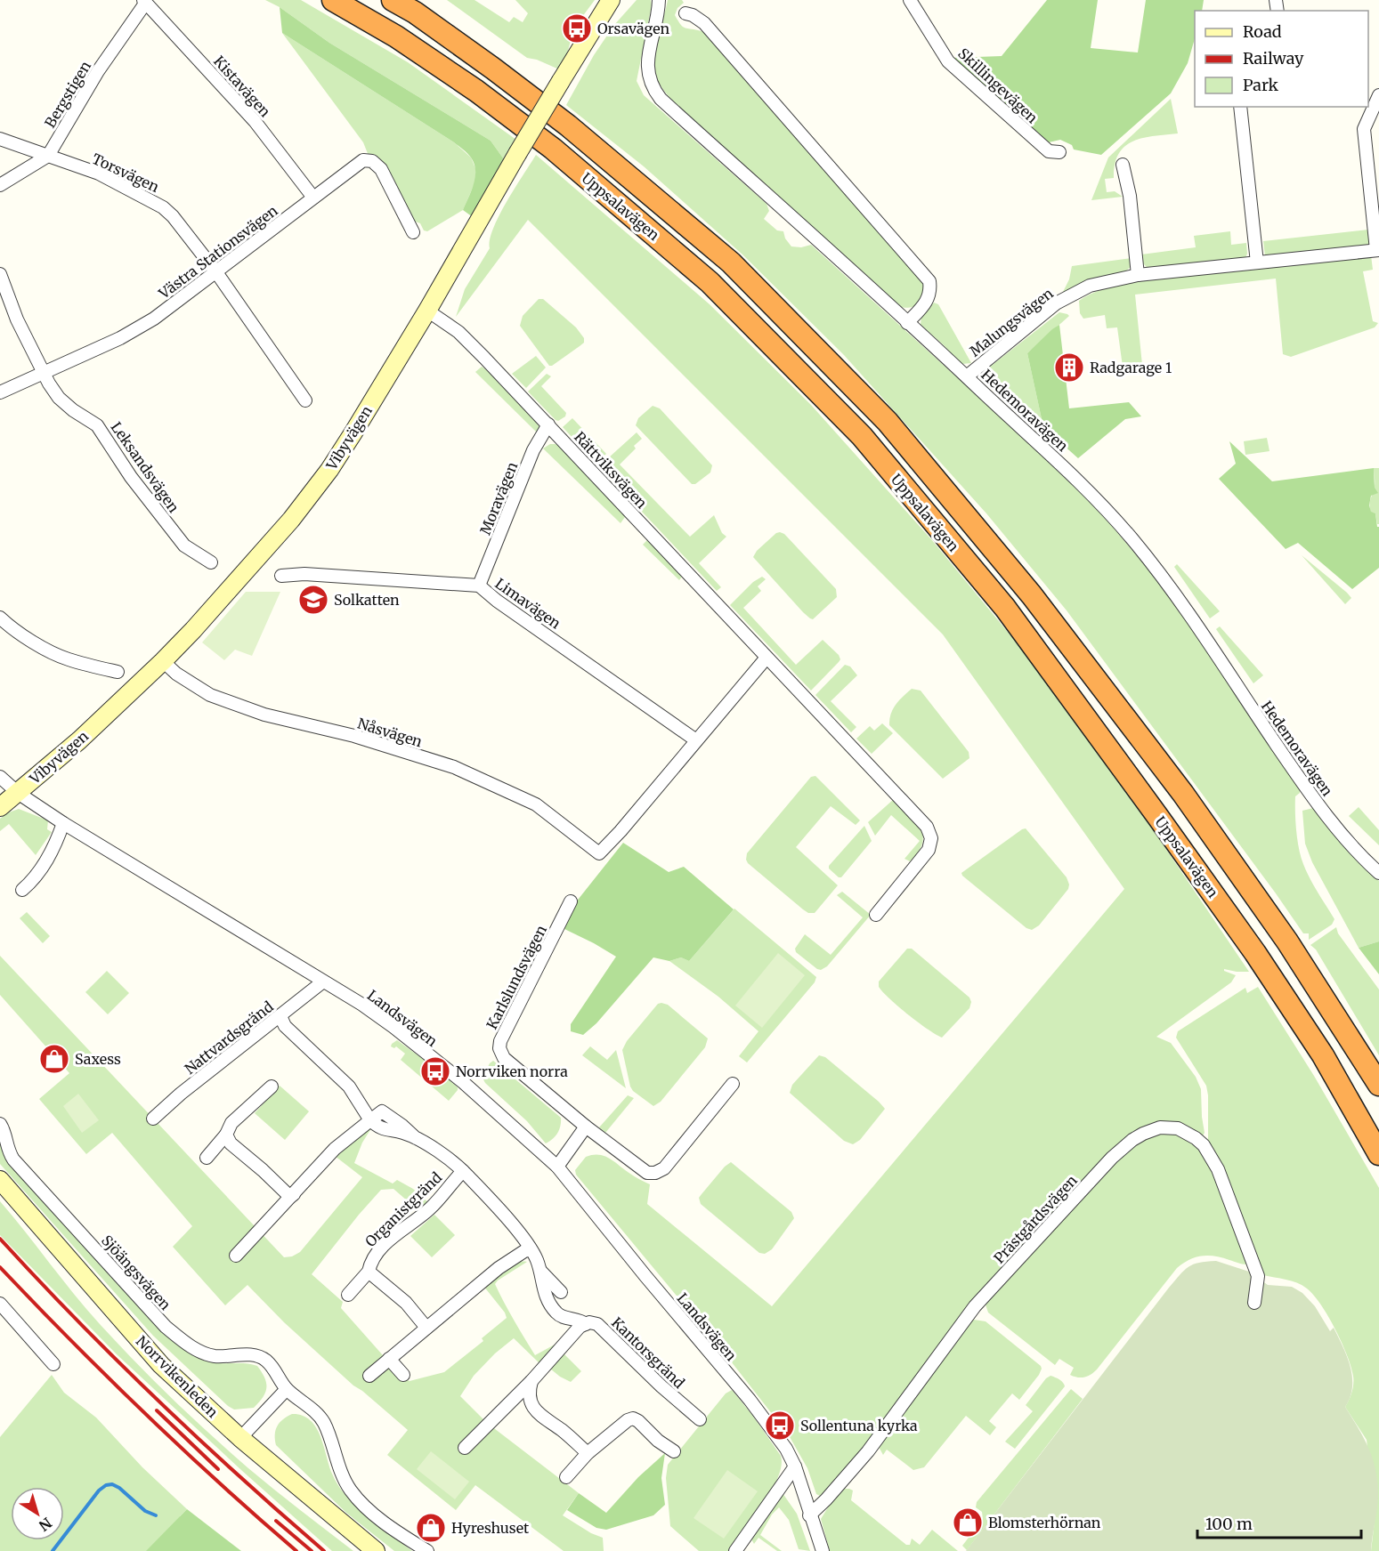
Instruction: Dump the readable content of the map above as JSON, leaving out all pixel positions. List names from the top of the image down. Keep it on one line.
{"streets":{"highway":["Uppsalavägen"],"street":["Skillingevägen","Kistavägen","Bergstigen","Torsvägen","Västra Stationsvägen","Malungsvägen","Hedemoravägen","Vibyvägen","Leksandsvägen","Rättviksvägen","Moravägen","Limavägen","Nåsvägen","Karlslundsvägen","Landsvägen","Nattvardsgränd","Organistgränd","Prästgårdsvägen","Sjöängsvägen","Kantorsgränd","Norrvikenleden"]},"crossings":[["Kistavägen","Bergstigen"],["Kistavägen","Västra Stationsvägen"],["Bergstigen","Torsvägen"],["Torsvägen","Västra Stationsvägen"],["Västra Stationsvägen","Leksandsvägen"],["Malungsvägen","Hedemoravägen"],["Vibyvägen","Rättviksvägen"],["Vibyvägen","Nåsvägen"],["Vibyvägen","Landsvägen"],["Rättviksvägen","Moravägen"],["Moravägen","Limavägen"],["Limavägen","Nåsvägen"],["Landsvägen","Nattvardsgränd"],["Landsvägen","Prästgårdsvägen"],["Organistgränd","Kantorsgränd"]],"places":{"bus stop":["Orsavägen","Norrviken norra","Sollentuna kyrka"],"building":["Radgarage 1"],"school or university":["Solkatten"],"shop":["Saxess","Blomsterhörnan","Hyreshuset"]},"legend":["Road","Railway","Park"],"scale_bar":"100 m","north":"bottom right"}
